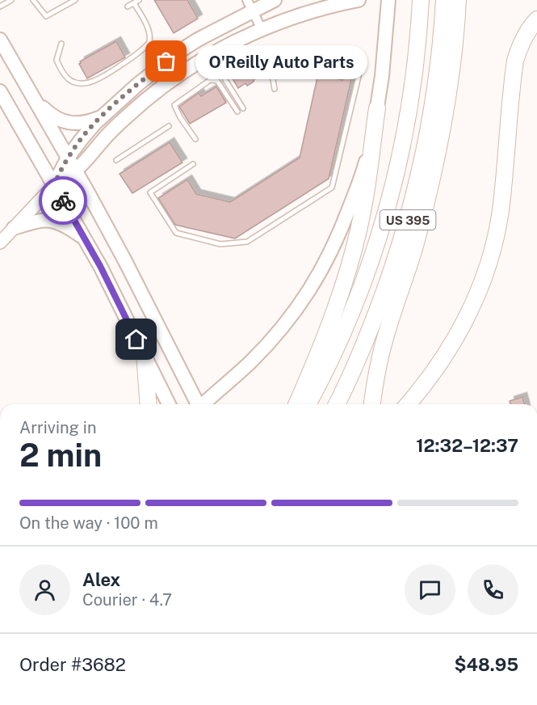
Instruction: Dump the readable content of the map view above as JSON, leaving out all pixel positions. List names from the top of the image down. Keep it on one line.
{"streets":{"highway":["US 395"]},"places":["O'Reilly Auto Parts"],"page":{"bubble":"O'Reilly Auto Parts","heading":["2 min","Arriving in","12:32–12:37"],"panel":["Alex","Courier · 4.7","Order #3682","$48.95"],"bar":"On the way · 100 m"}}
